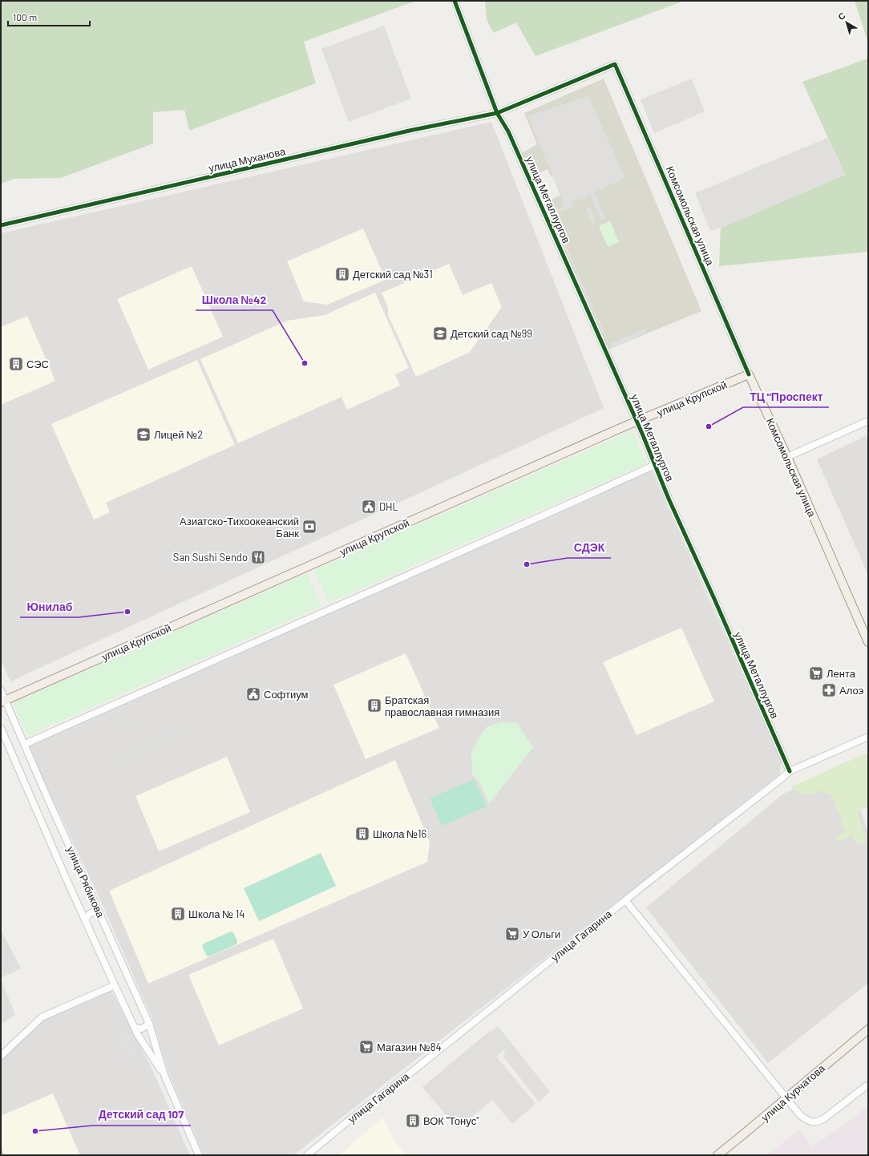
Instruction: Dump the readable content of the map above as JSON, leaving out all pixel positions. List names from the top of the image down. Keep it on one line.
{"streets":{"main road":["Комсомольская улица","улица Крупской","улица Курчатова"],"street":["улица Муханова","улица Металлургов","улица Рябикова","улица Гагарина"]},"crossings":[["улица Муханова","улица Металлургов"],["улица Муханова","Комсомольская улица"],["улица Металлургов","улица Крупской"],["улица Металлургов","улица Гагарина"],["Комсомольская улица","улица Крупской"],["улица Крупской","улица Рябикова"]],"places":{"building":["Детский сад №31","СЭС","Братская православная гимназия","Школа №16","Школа № 14","ВОК \"Тонус\""],"school or university":["Детский сад №99","Лицей №2"],"other":["Школа №42","ТЦ \"Проспект","СДЭК","Юнилаб","Детский сад 107"],"public building":["DHL","Софтиум"],"bank":["Азиатско-Тихоокеанский Банк"],"restaurant":["San Sushi Sendo"],"supermarket":["Лента","У Ольги","Магазин №84"],"pharmacy":["Алоэ"]},"scale_bar":"100 m","north":"top left"}
